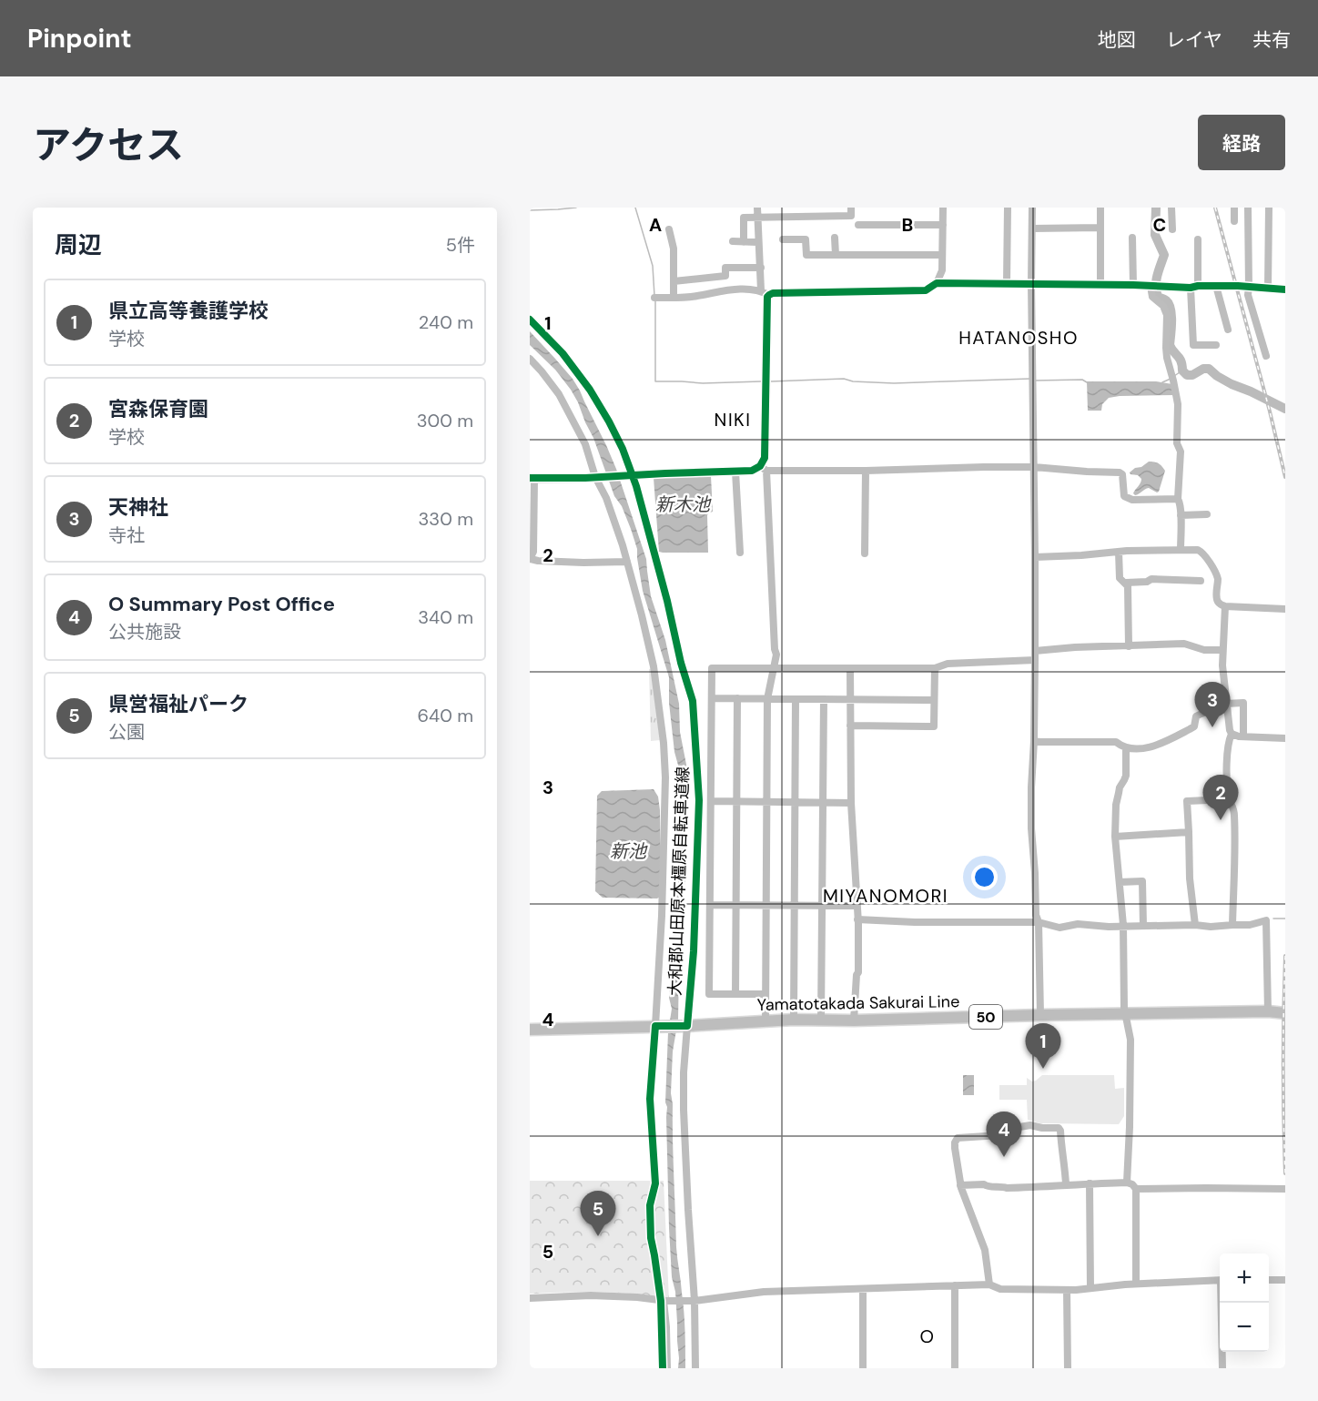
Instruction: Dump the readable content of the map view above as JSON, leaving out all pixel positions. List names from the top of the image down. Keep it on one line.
{"streets":{"main road":["Yamatotakada Sakurai Line","50"],"cycle path":["大和郡山田原本橿原自転車道線"]},"districts":["HATANOSHO","NIKI","MIYANOMORI","O"],"water":["新木池","新池"],"page":{"header":"Pinpoint","nav":["地図","レイヤ","共有"],"title":"アクセス","buttons":"経路","heading":["周辺","5件"],"list":[{"mark":"1","name":"県立高等養護学校","note":"学校","value":"240 m"},{"mark":"2","name":"宮森保育園","note":"学校","value":"300 m"},{"mark":"3","name":"天神社","note":"寺社","value":"330 m"},{"mark":"4","name":"O Summary Post Office","note":"公共施設","value":"340 m"},{"mark":"5","name":"県営福祉パーク","note":"公園","value":"640 m"}],"pins":["3","2","1","4","5"],"map_buttons":["+","−"]},"grid":{"columns":["A","B","C"],"rows":["1","2","3","4","5"]}}
